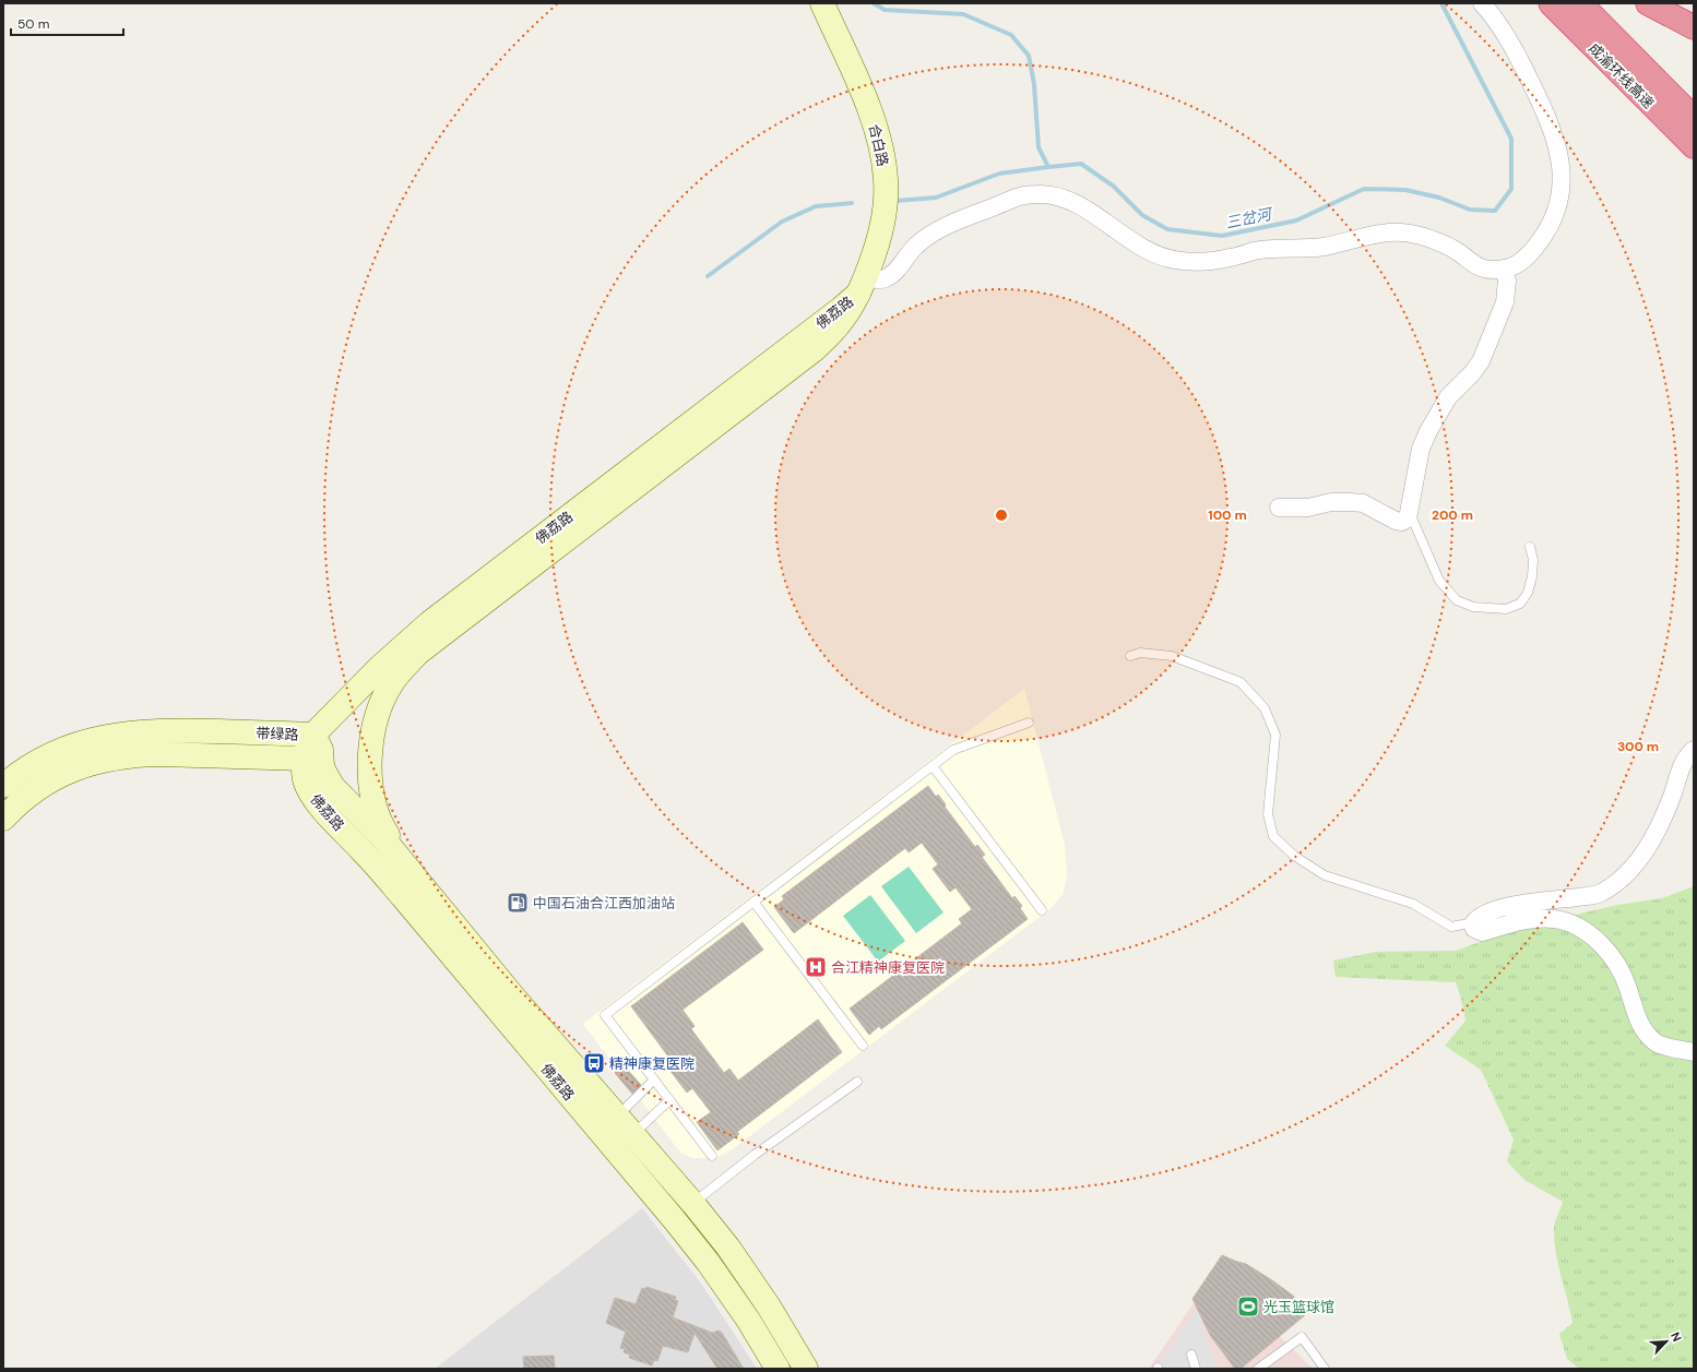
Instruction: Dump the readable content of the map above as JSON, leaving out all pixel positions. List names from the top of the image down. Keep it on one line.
{"streets":{"highway":["成渝环线高速"],"main road":["合白路","佛荔路","带绿路"]},"crossings":[["合白路","佛荔路"],["佛荔路","带绿路"]],"water":["三岔河"],"places":{"fuel station":["中国石油合江西加油站"],"hospital":["合江精神康复医院"],"bus stop":["精神康复医院"],"sports":["光玉篮球馆"]},"scale_bar":"50 m","north":"top right","rings":["100 m","200 m","300 m"]}
